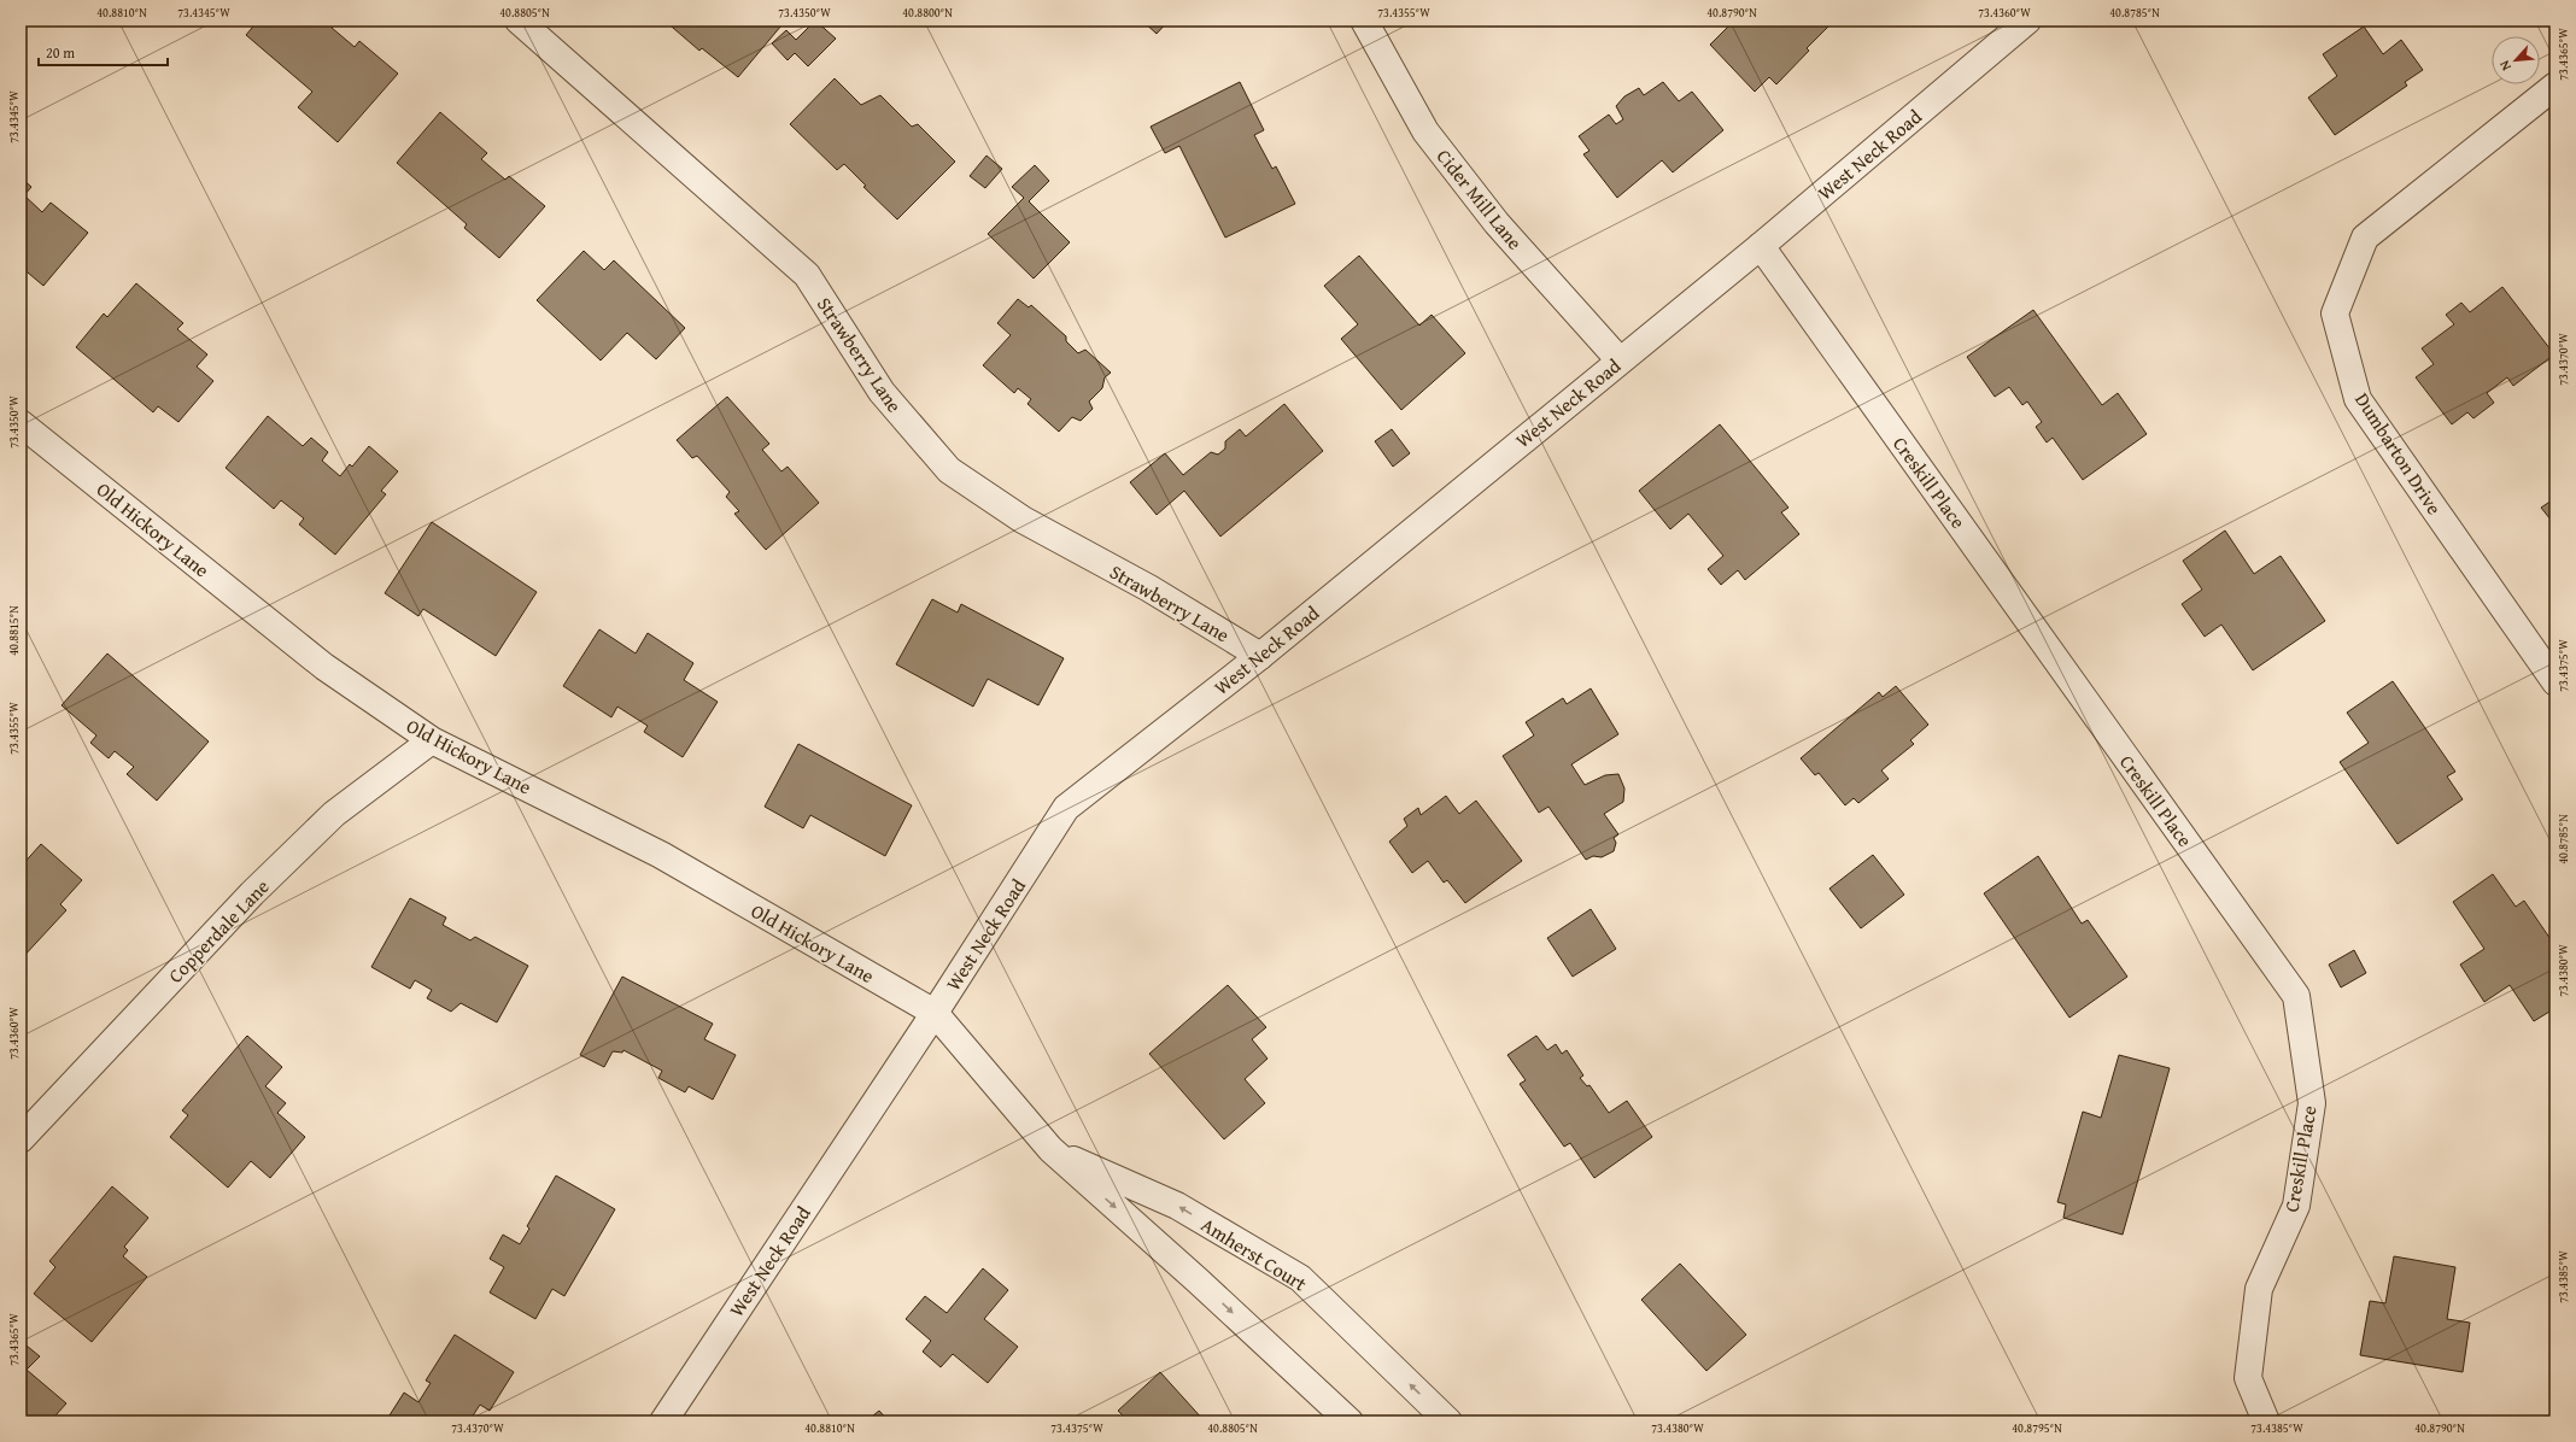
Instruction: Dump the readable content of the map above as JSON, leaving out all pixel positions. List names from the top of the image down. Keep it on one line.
{"streets":{"street":["West Neck Road","Cider Mill Lane","Strawberry Lane","Dumbarton Drive","Creskill Place","Old Hickory Lane","Copperdale Lane","Amherst Court"]},"crossings":[["West Neck Road","Cider Mill Lane"],["West Neck Road","Strawberry Lane"],["West Neck Road","Creskill Place"],["West Neck Road","Old Hickory Lane"],["West Neck Road","Amherst Court"],["Old Hickory Lane","Copperdale Lane"],["Old Hickory Lane","Amherst Court"]],"scale_bar":"20 m","north":"bottom left","coordinates":["40.8810°N","73.4345°W","40.8805°N","73.4350°W","40.8800°N","73.4355°W","40.8790°N","73.4360°W","40.8785°N","73.4365°W","73.4370°W","40.8815°N","73.4375°W","73.4380°W","73.4385°W","40.8795°N"]}
